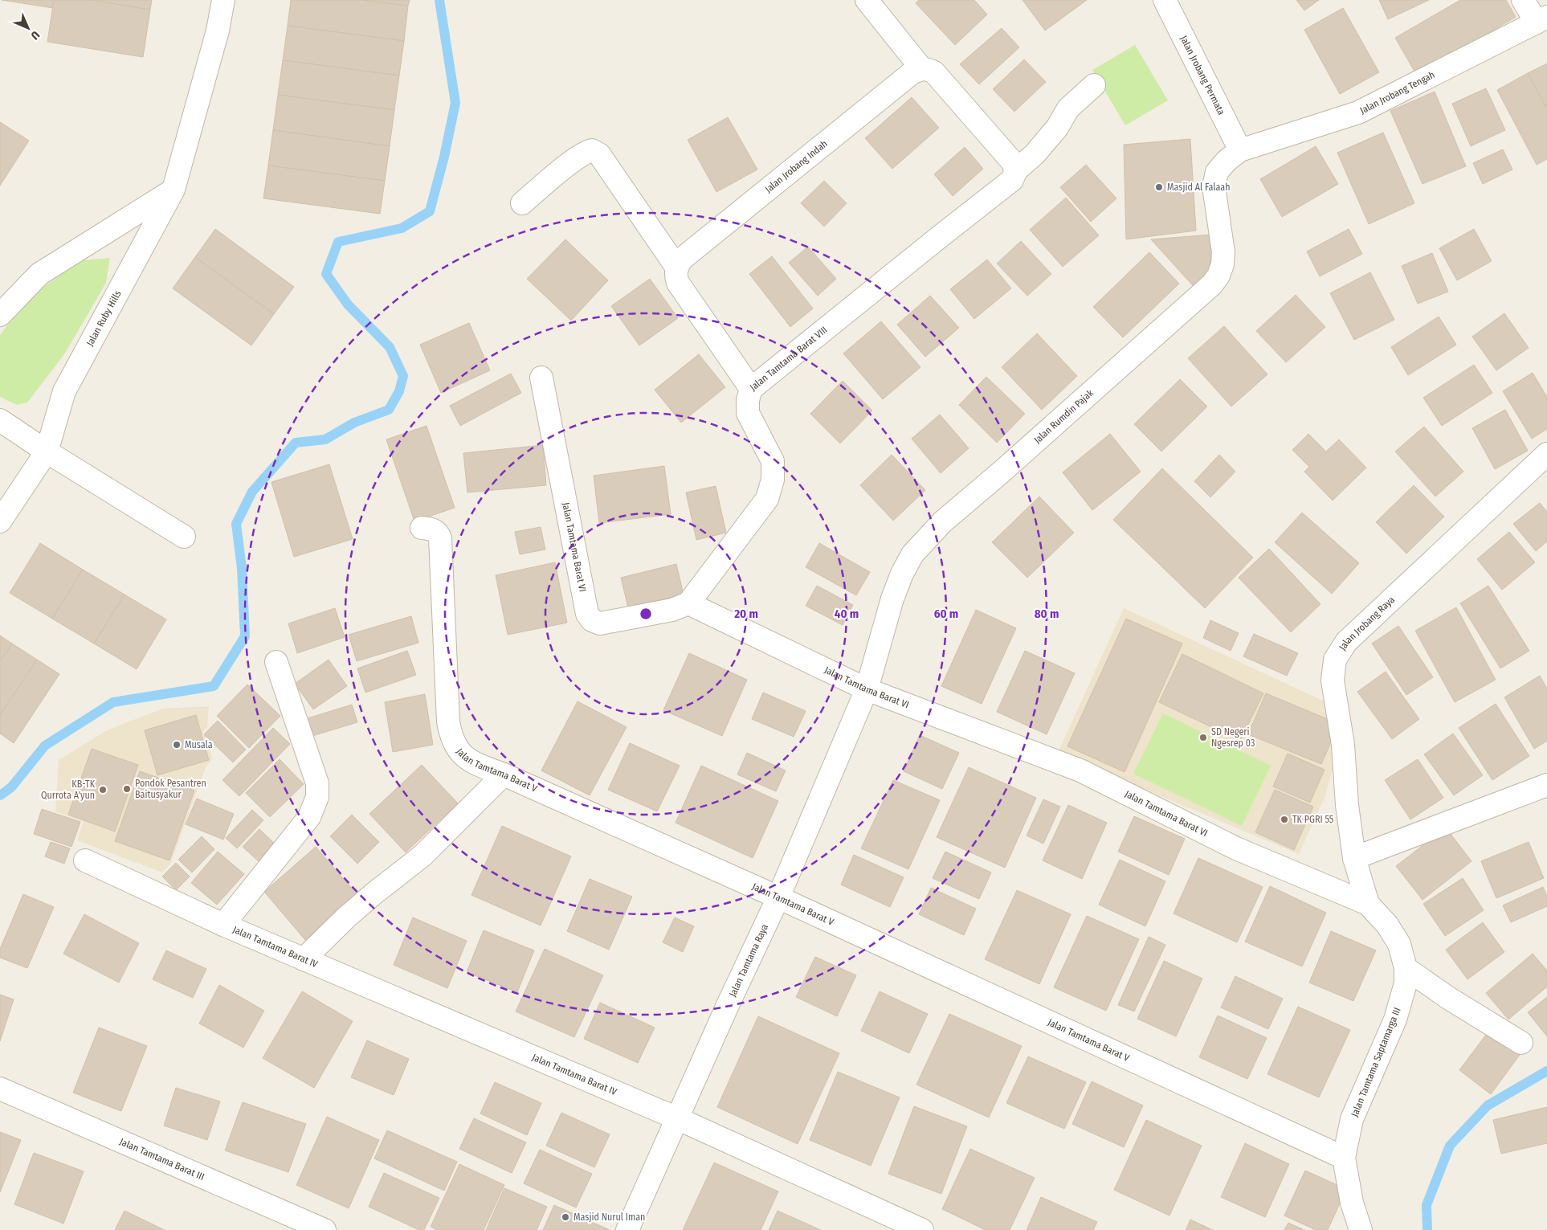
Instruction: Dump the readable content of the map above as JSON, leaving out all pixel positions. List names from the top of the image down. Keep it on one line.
{"streets":{"street":["Jalan Jrobang Permata","Jalan Jrobang Tengah","Jalan Jrobang Indah","Jalan Ruby Hills","Jalan Tamtama Barat VIII","Jalan Rumdin Pajak","Jalan Tamtama Barat VI","Jalan Jrobang Raya","Jalan Tamtama Barat V","Jalan Tamtama Barat IV","Jalan Tamtama Raya","Jalan Tamtama Saptamarga III","Jalan Tamtama Barat III"]},"crossings":[["Jalan Jrobang Permata","Jalan Jrobang Tengah"],["Jalan Jrobang Permata","Jalan Rumdin Pajak"],["Jalan Jrobang Tengah","Jalan Rumdin Pajak"],["Jalan Tamtama Barat VIII","Jalan Tamtama Barat VI"],["Jalan Rumdin Pajak","Jalan Tamtama Barat VI"],["Jalan Rumdin Pajak","Jalan Tamtama Raya"],["Jalan Tamtama Barat VI","Jalan Jrobang Raya"],["Jalan Tamtama Barat VI","Jalan Tamtama Raya"],["Jalan Tamtama Barat VI","Jalan Tamtama Saptamarga III"],["Jalan Jrobang Raya","Jalan Tamtama Saptamarga III"],["Jalan Tamtama Barat V","Jalan Tamtama Raya"],["Jalan Tamtama Barat V","Jalan Tamtama Saptamarga III"],["Jalan Tamtama Barat IV","Jalan Tamtama Raya"]],"places":["Masjid Al Falaah","SD Negeri Ngesrep 03","Musala","Pondok Pesantren Baitusyakur","KB-TK Qurrota A'yun","TK PGRI 55","Masjid Nurul Iman"],"north":"bottom right","rings":["20 m","40 m","60 m","80 m"]}
